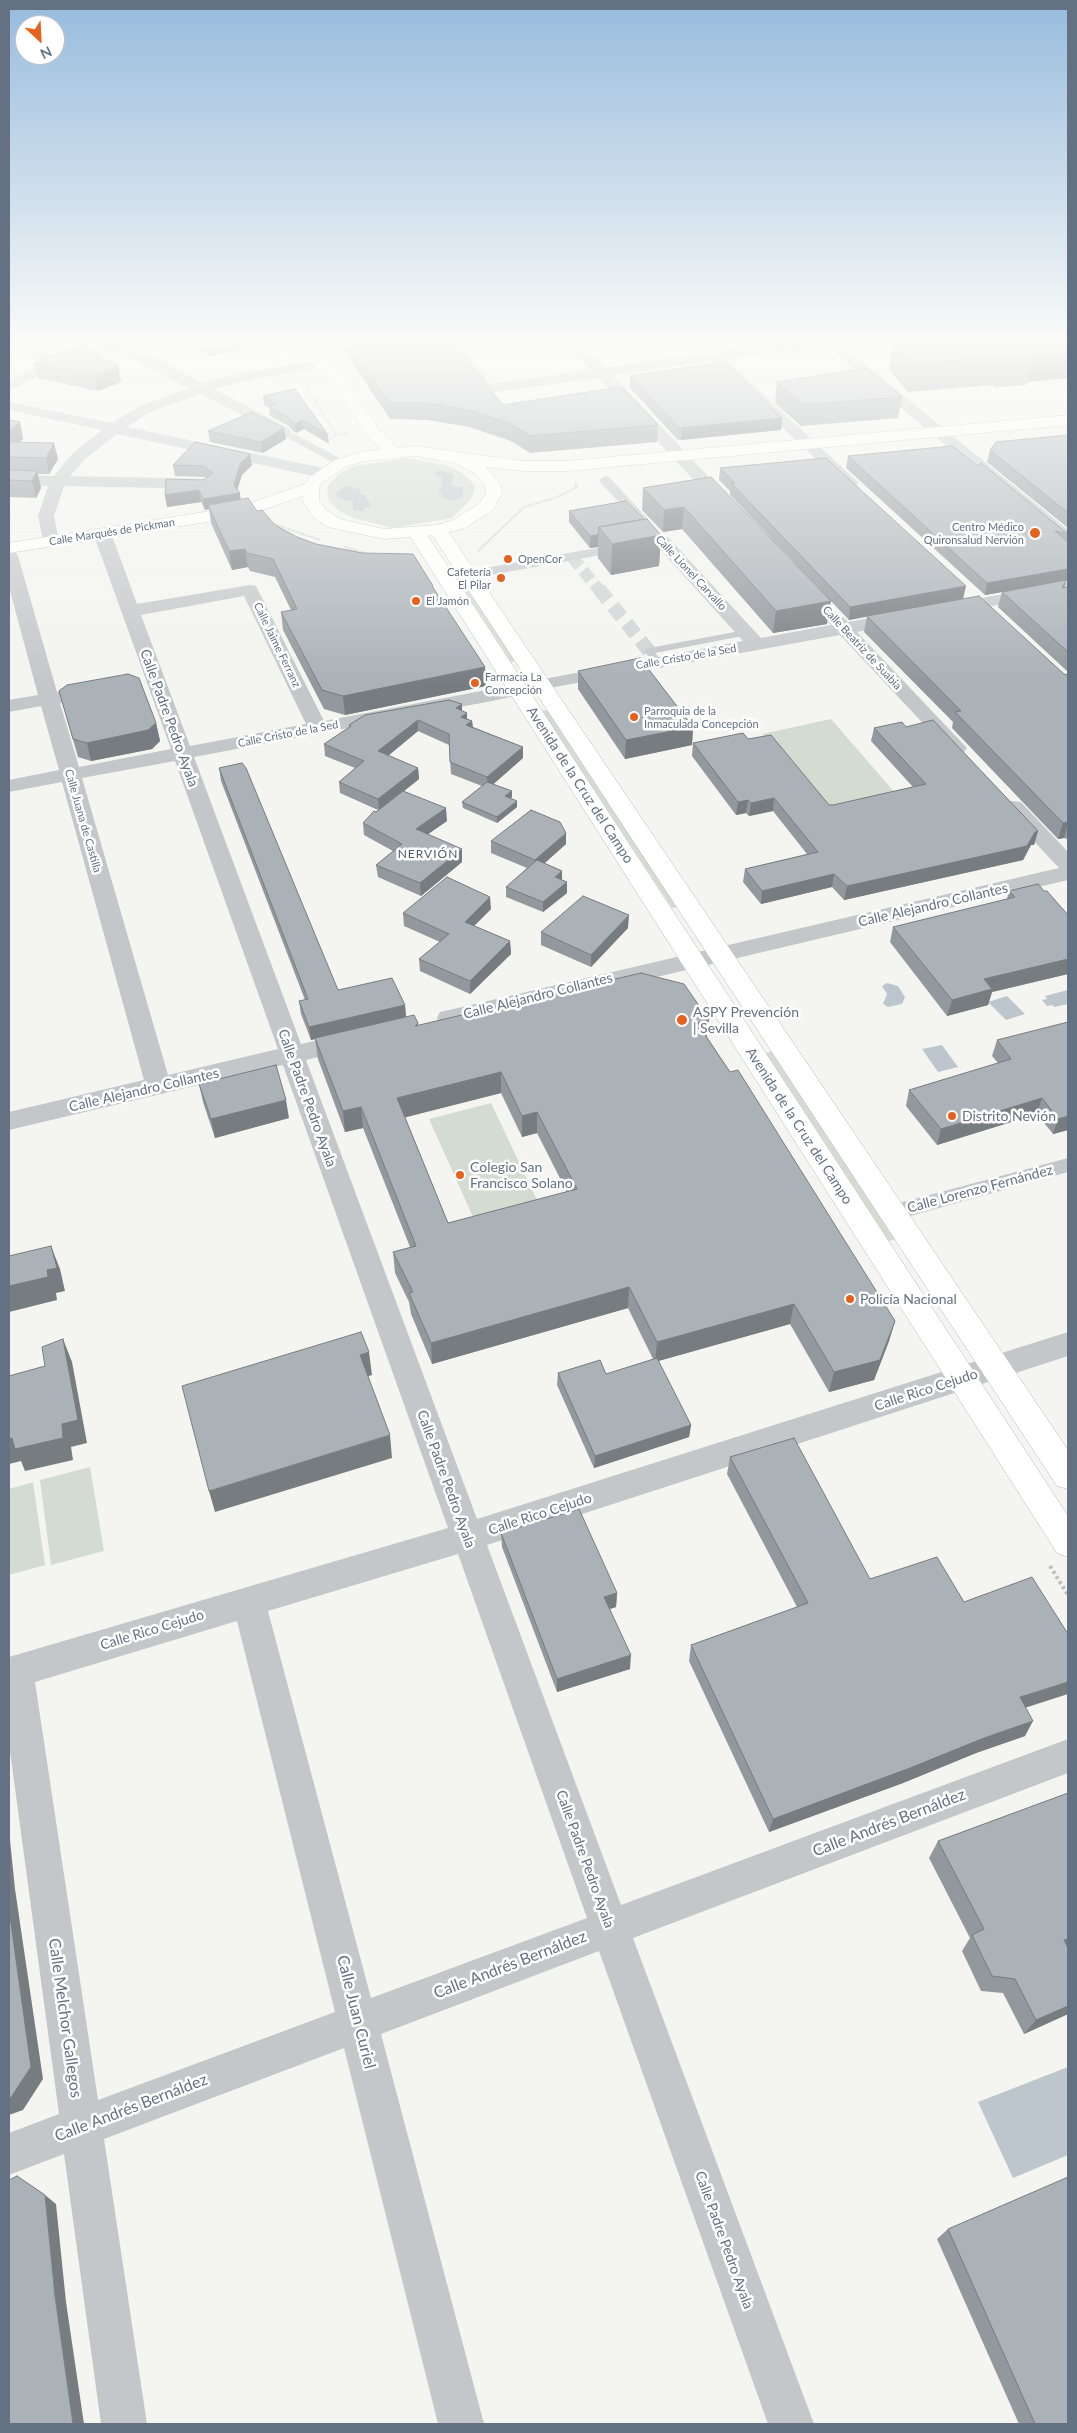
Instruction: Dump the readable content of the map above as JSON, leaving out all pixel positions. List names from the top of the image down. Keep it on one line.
{"streets":{"main road":["Calle Marqués de Pickman","Avenida de la Cruz del Campo"],"street":["Calle Lionel Carvallo","Calle Jaime Ferranz","Calle Beatriz de Suabia","Calle Cristo de la Sed","Calle Padre Pedro Ayala","Calle Juana de Castilla","Calle Alejandro Collantes","Calle Lorenzo Fernández","Calle Rico Cejudo","Calle Andrés Bernáldez","Calle Juan Curiel","Calle Melchor Gallegos"]},"crossings":[["Calle Marqués de Pickman","Calle Padre Pedro Ayala"],["Calle Lionel Carvallo","Calle Cristo de la Sed"],["Calle Jaime Ferranz","Calle Cristo de la Sed"],["Calle Jaime Ferranz","Calle Padre Pedro Ayala"],["Calle Beatriz de Suabia","Calle Cristo de la Sed"],["Calle Cristo de la Sed","Calle Padre Pedro Ayala"],["Calle Cristo de la Sed","Avenida de la Cruz del Campo"],["Calle Cristo de la Sed","Calle Juana de Castilla"],["Calle Padre Pedro Ayala","Calle Alejandro Collantes"],["Calle Padre Pedro Ayala","Calle Rico Cejudo"],["Calle Padre Pedro Ayala","Calle Andrés Bernáldez"],["Avenida de la Cruz del Campo","Calle Alejandro Collantes"],["Avenida de la Cruz del Campo","Calle Lorenzo Fernández"],["Avenida de la Cruz del Campo","Calle Rico Cejudo"],["Calle Juana de Castilla","Calle Alejandro Collantes"],["Calle Rico Cejudo","Calle Juan Curiel"],["Calle Rico Cejudo","Calle Melchor Gallegos"],["Calle Andrés Bernáldez","Calle Juan Curiel"],["Calle Andrés Bernáldez","Calle Melchor Gallegos"]],"districts":["NERVIÓN"],"places":["Centro Médico Quironsalud Nervión","OpenCor","Cafetería El Pilar","El Jamón","Farmacia La Concepción","Parroquia de la Inmaculada Concepción","ASPY Prevención | Sevilla","Distrito Nevión","Colegio San Francisco Solano","Policía Nacional"],"north":"bottom right"}
